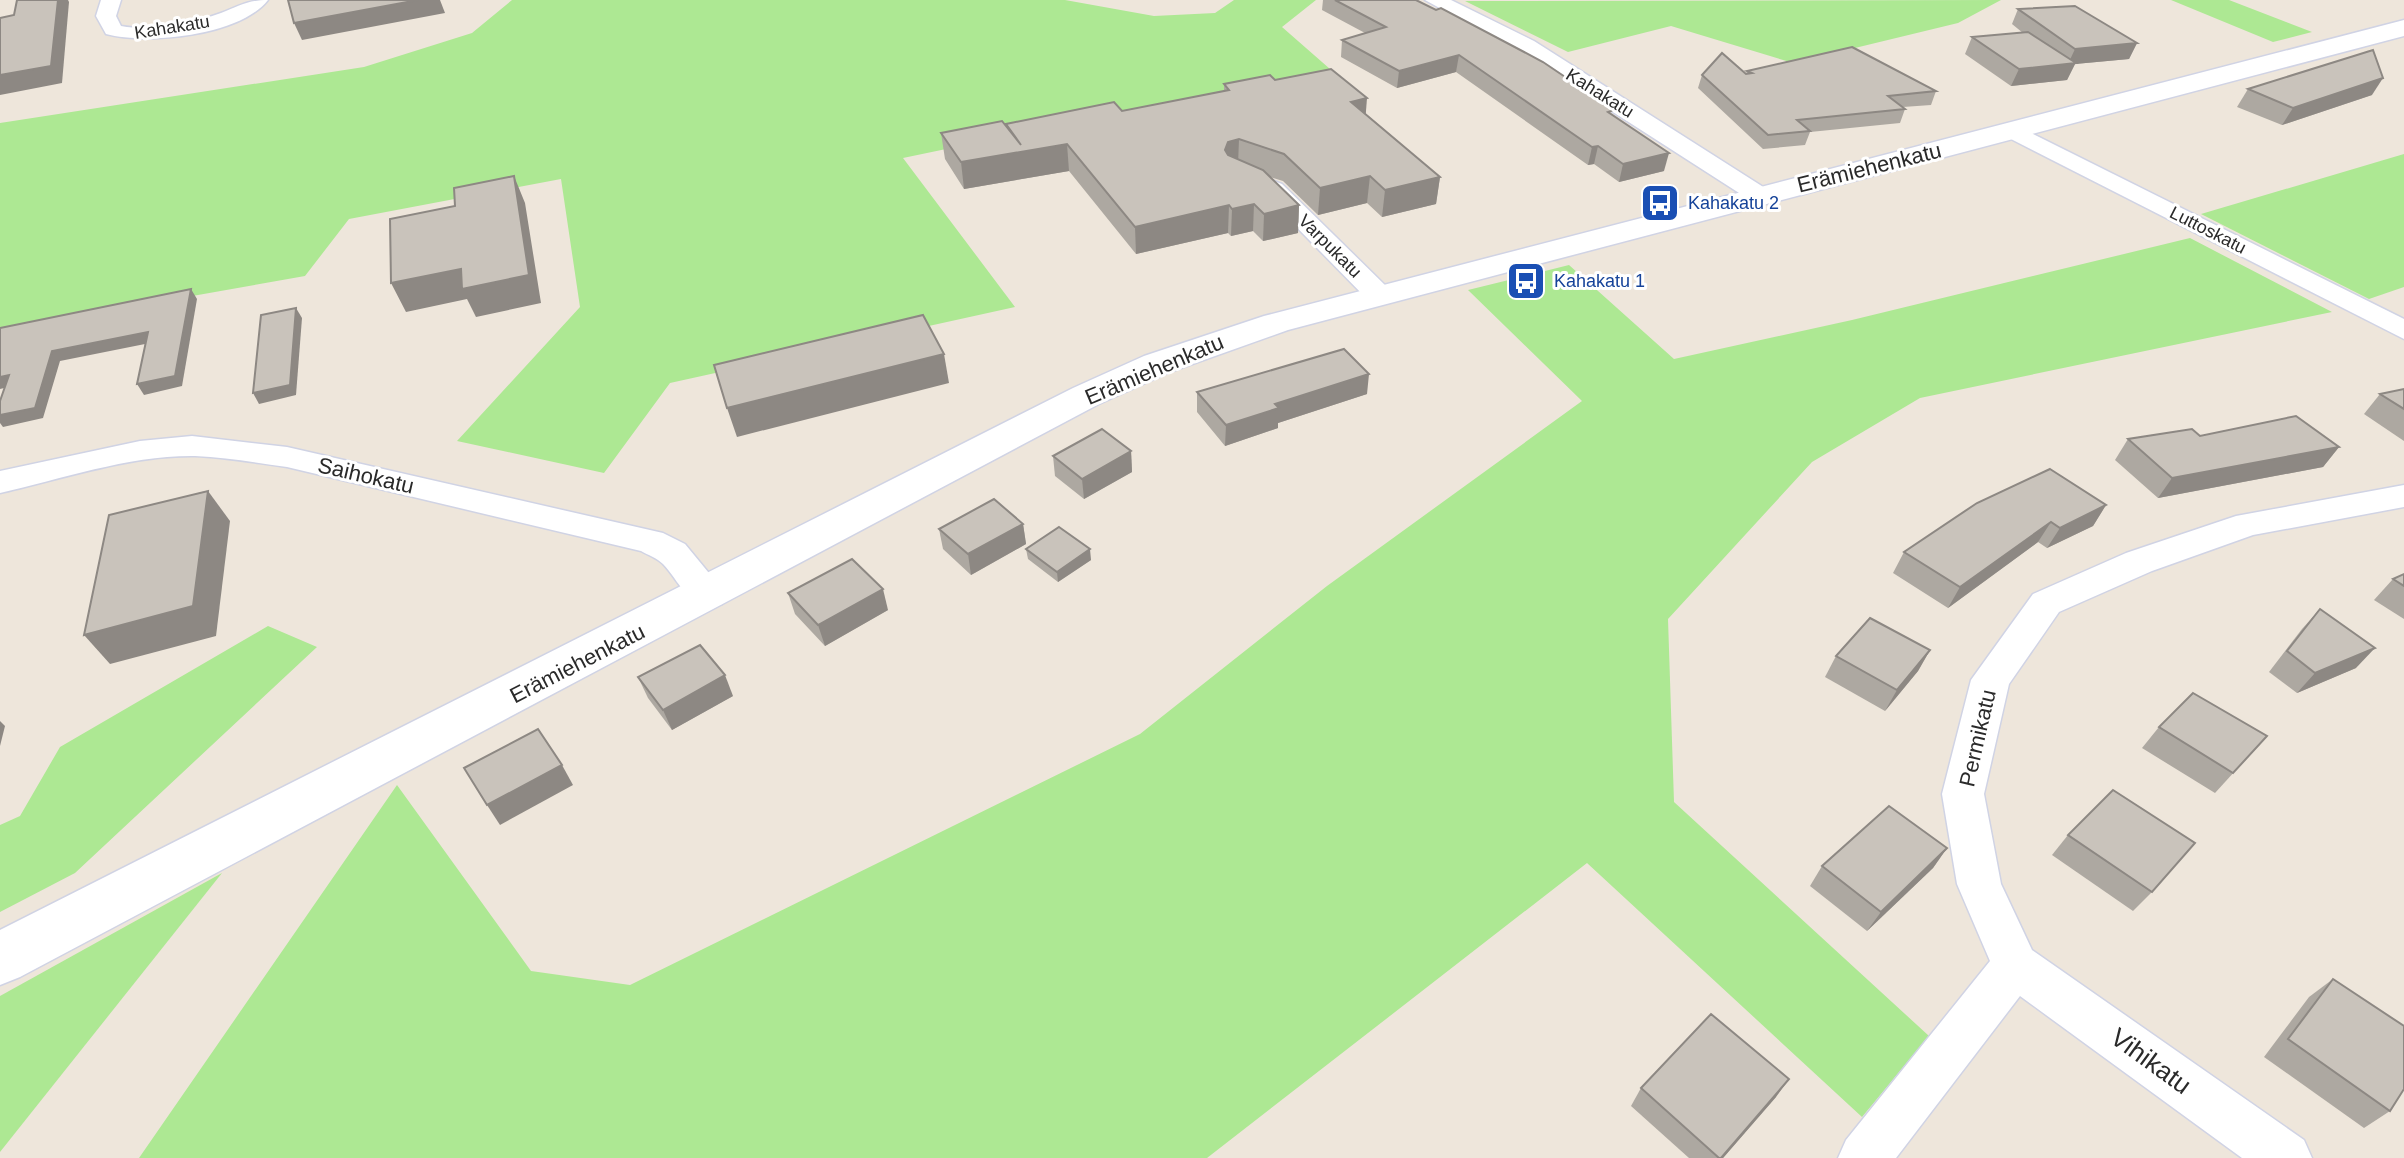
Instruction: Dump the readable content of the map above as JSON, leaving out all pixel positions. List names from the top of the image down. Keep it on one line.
{"streets":{"street":["Kahakatu","Erämiehenkatu","Luttoskatu","Varpukatu","Saihokatu","Permikatu","Vihikatu"]},"crossings":[["Kahakatu","Erämiehenkatu"],["Erämiehenkatu","Luttoskatu"],["Erämiehenkatu","Varpukatu"],["Erämiehenkatu","Saihokatu"],["Permikatu","Vihikatu"]],"places":{"bus stop":["Kahakatu 2","Kahakatu 1"]}}
